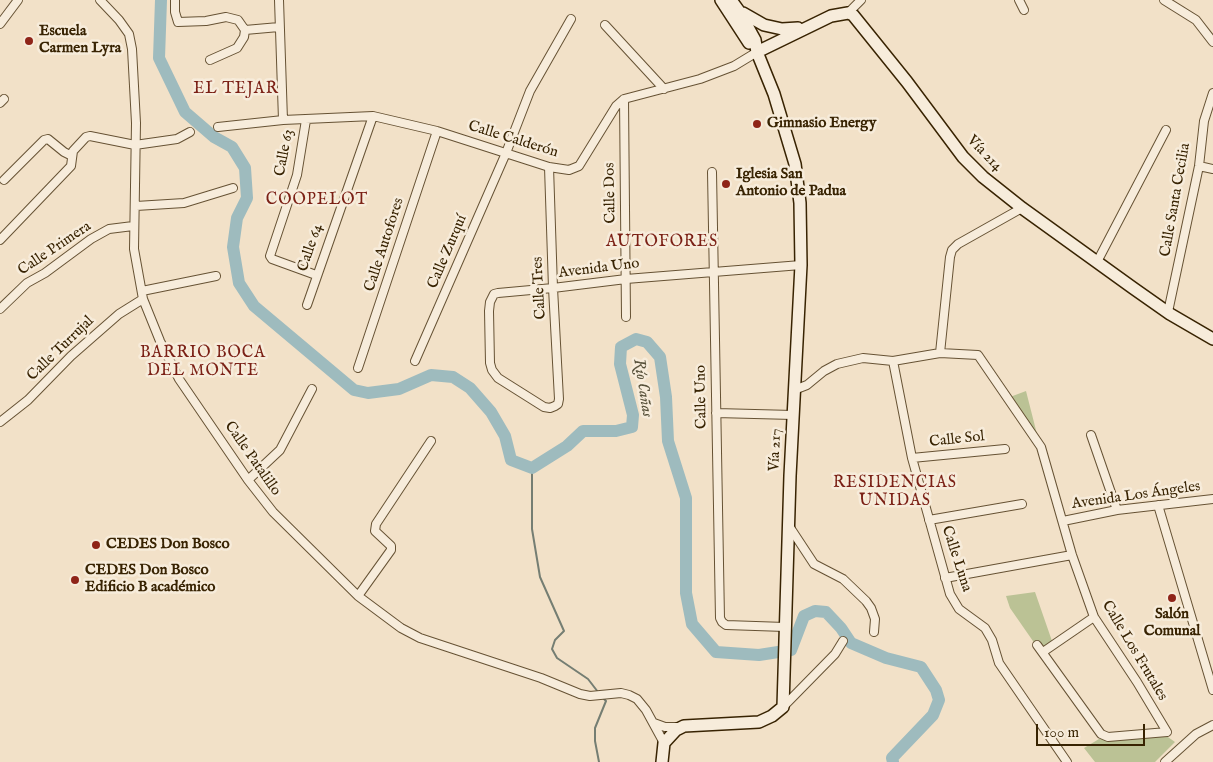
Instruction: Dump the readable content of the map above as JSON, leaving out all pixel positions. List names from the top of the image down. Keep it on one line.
{"streets":{"main road":["Vía 214","Vía 217"],"street":["Calle Calderón","Calle 63","Calle Dos","Calle Santa Cecilia","Calle Autofores","Calle 64","Calle Primera","Calle Zurquí","Avenida Uno","Calle Tres","Calle Turrujal","Calle Uno","Calle Sol","Calle Patalillo","Avenida Los Ángeles","Calle Luna","Calle Los Frutales"]},"crossings":[["Calle Calderón","Calle 63"],["Calle Calderón","Calle Dos"],["Calle Calderón","Calle Autofores"],["Calle Calderón","Calle 64"],["Calle Calderón","Calle Zurquí"],["Calle Calderón","Calle Tres"],["Calle 63","Calle 64"],["Vía 214","Calle Santa Cecilia"],["Calle Dos","Avenida Uno"],["Calle Primera","Calle Patalillo"],["Avenida Uno","Calle Tres"],["Avenida Uno","Calle Uno"],["Avenida Uno","Vía 217"],["Calle Turrujal","Calle Patalillo"],["Calle Uno","Vía 217"],["Calle Sol","Calle Luna"],["Avenida Los Ángeles","Calle Los Frutales"]],"districts":["EL TEJAR","COOPELOT","AUTOFORES","BARRIO BOCA DEL MONTE","RESIDENCIAS UNIDAS"],"water":["Río Cañas"],"places":["Escuela Carmen Lyra","Gimnasio Energy","Iglesia San Antonio de Padua","CEDES Don Bosco","CEDES Don Bosco Edificio B académico","Salón Comunal"],"scale_bar":"100 m"}
